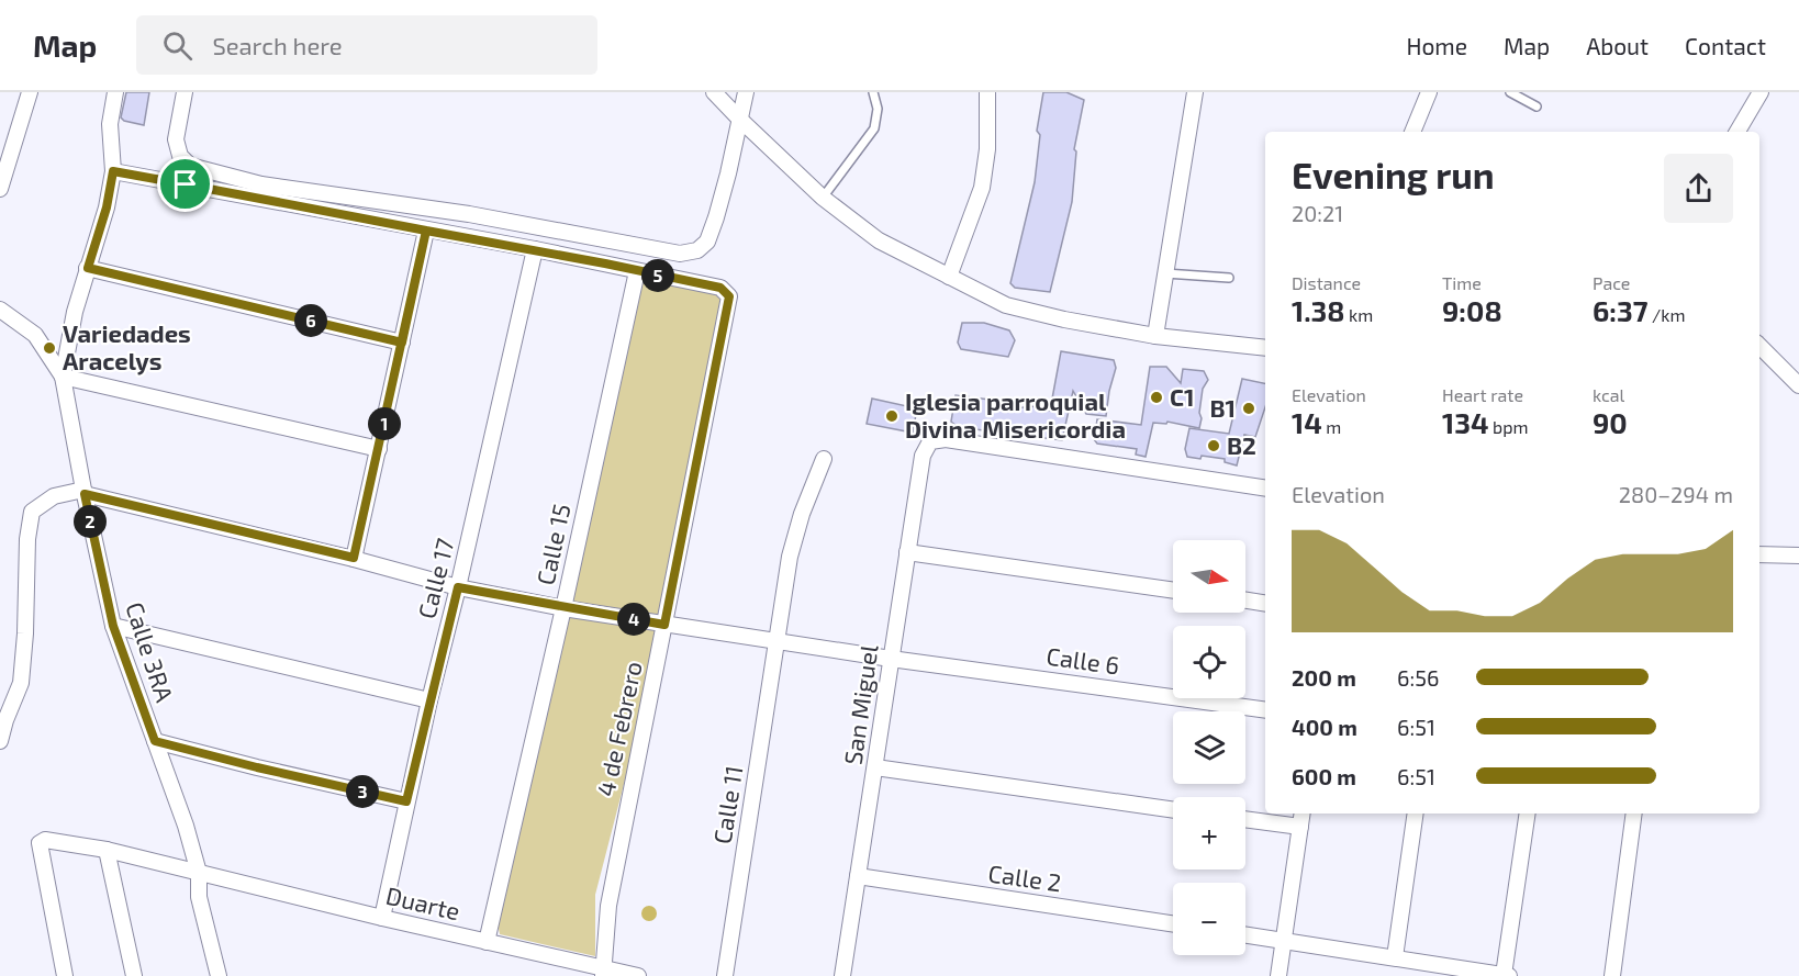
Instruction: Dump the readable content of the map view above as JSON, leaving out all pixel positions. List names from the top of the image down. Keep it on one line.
{"streets":{"street":["Calle 15","Calle 17","Calle 3RA","Calle 6","San Miguel","4 de Febrero","Calle 11","Calle 2","Duarte"]},"crossings":[["Calle 15","Calle 6"],["Calle 15","4 de Febrero"],["Calle 15","Duarte"],["Calle 17","Calle 6"],["Calle 17","Duarte"],["Calle 3RA","Calle 6"],["Calle 3RA","Duarte"],["Calle 6","San Miguel"],["Calle 6","4 de Febrero"],["Calle 6","Calle 11"],["San Miguel","Calle 2"],["4 de Febrero","Duarte"]],"places":["Variedades Aracelys","C1","B1","Iglesia parroquial Divina Misericordia","B2"],"north":"right","page":{"header":"Map","search":"Search here","nav":["Home","Map","About","Contact"],"heading":["Evening run","20:21"],"stats":[["Distance","1.38 km"],["Time","9:08"],["Pace","6:37 /km"],["Elevation","14 m"],["Heart rate","134 bpm"],["kcal","90"]],"pins":["5","6","1","2","4","3"],"chart":["Elevation","280–294 m"],"map_buttons":["+","−"],"list":[{"name":"200 m","note":"6:56"},{"name":"400 m","note":"6:51"},{"name":"600 m","note":"6:51"}]}}
